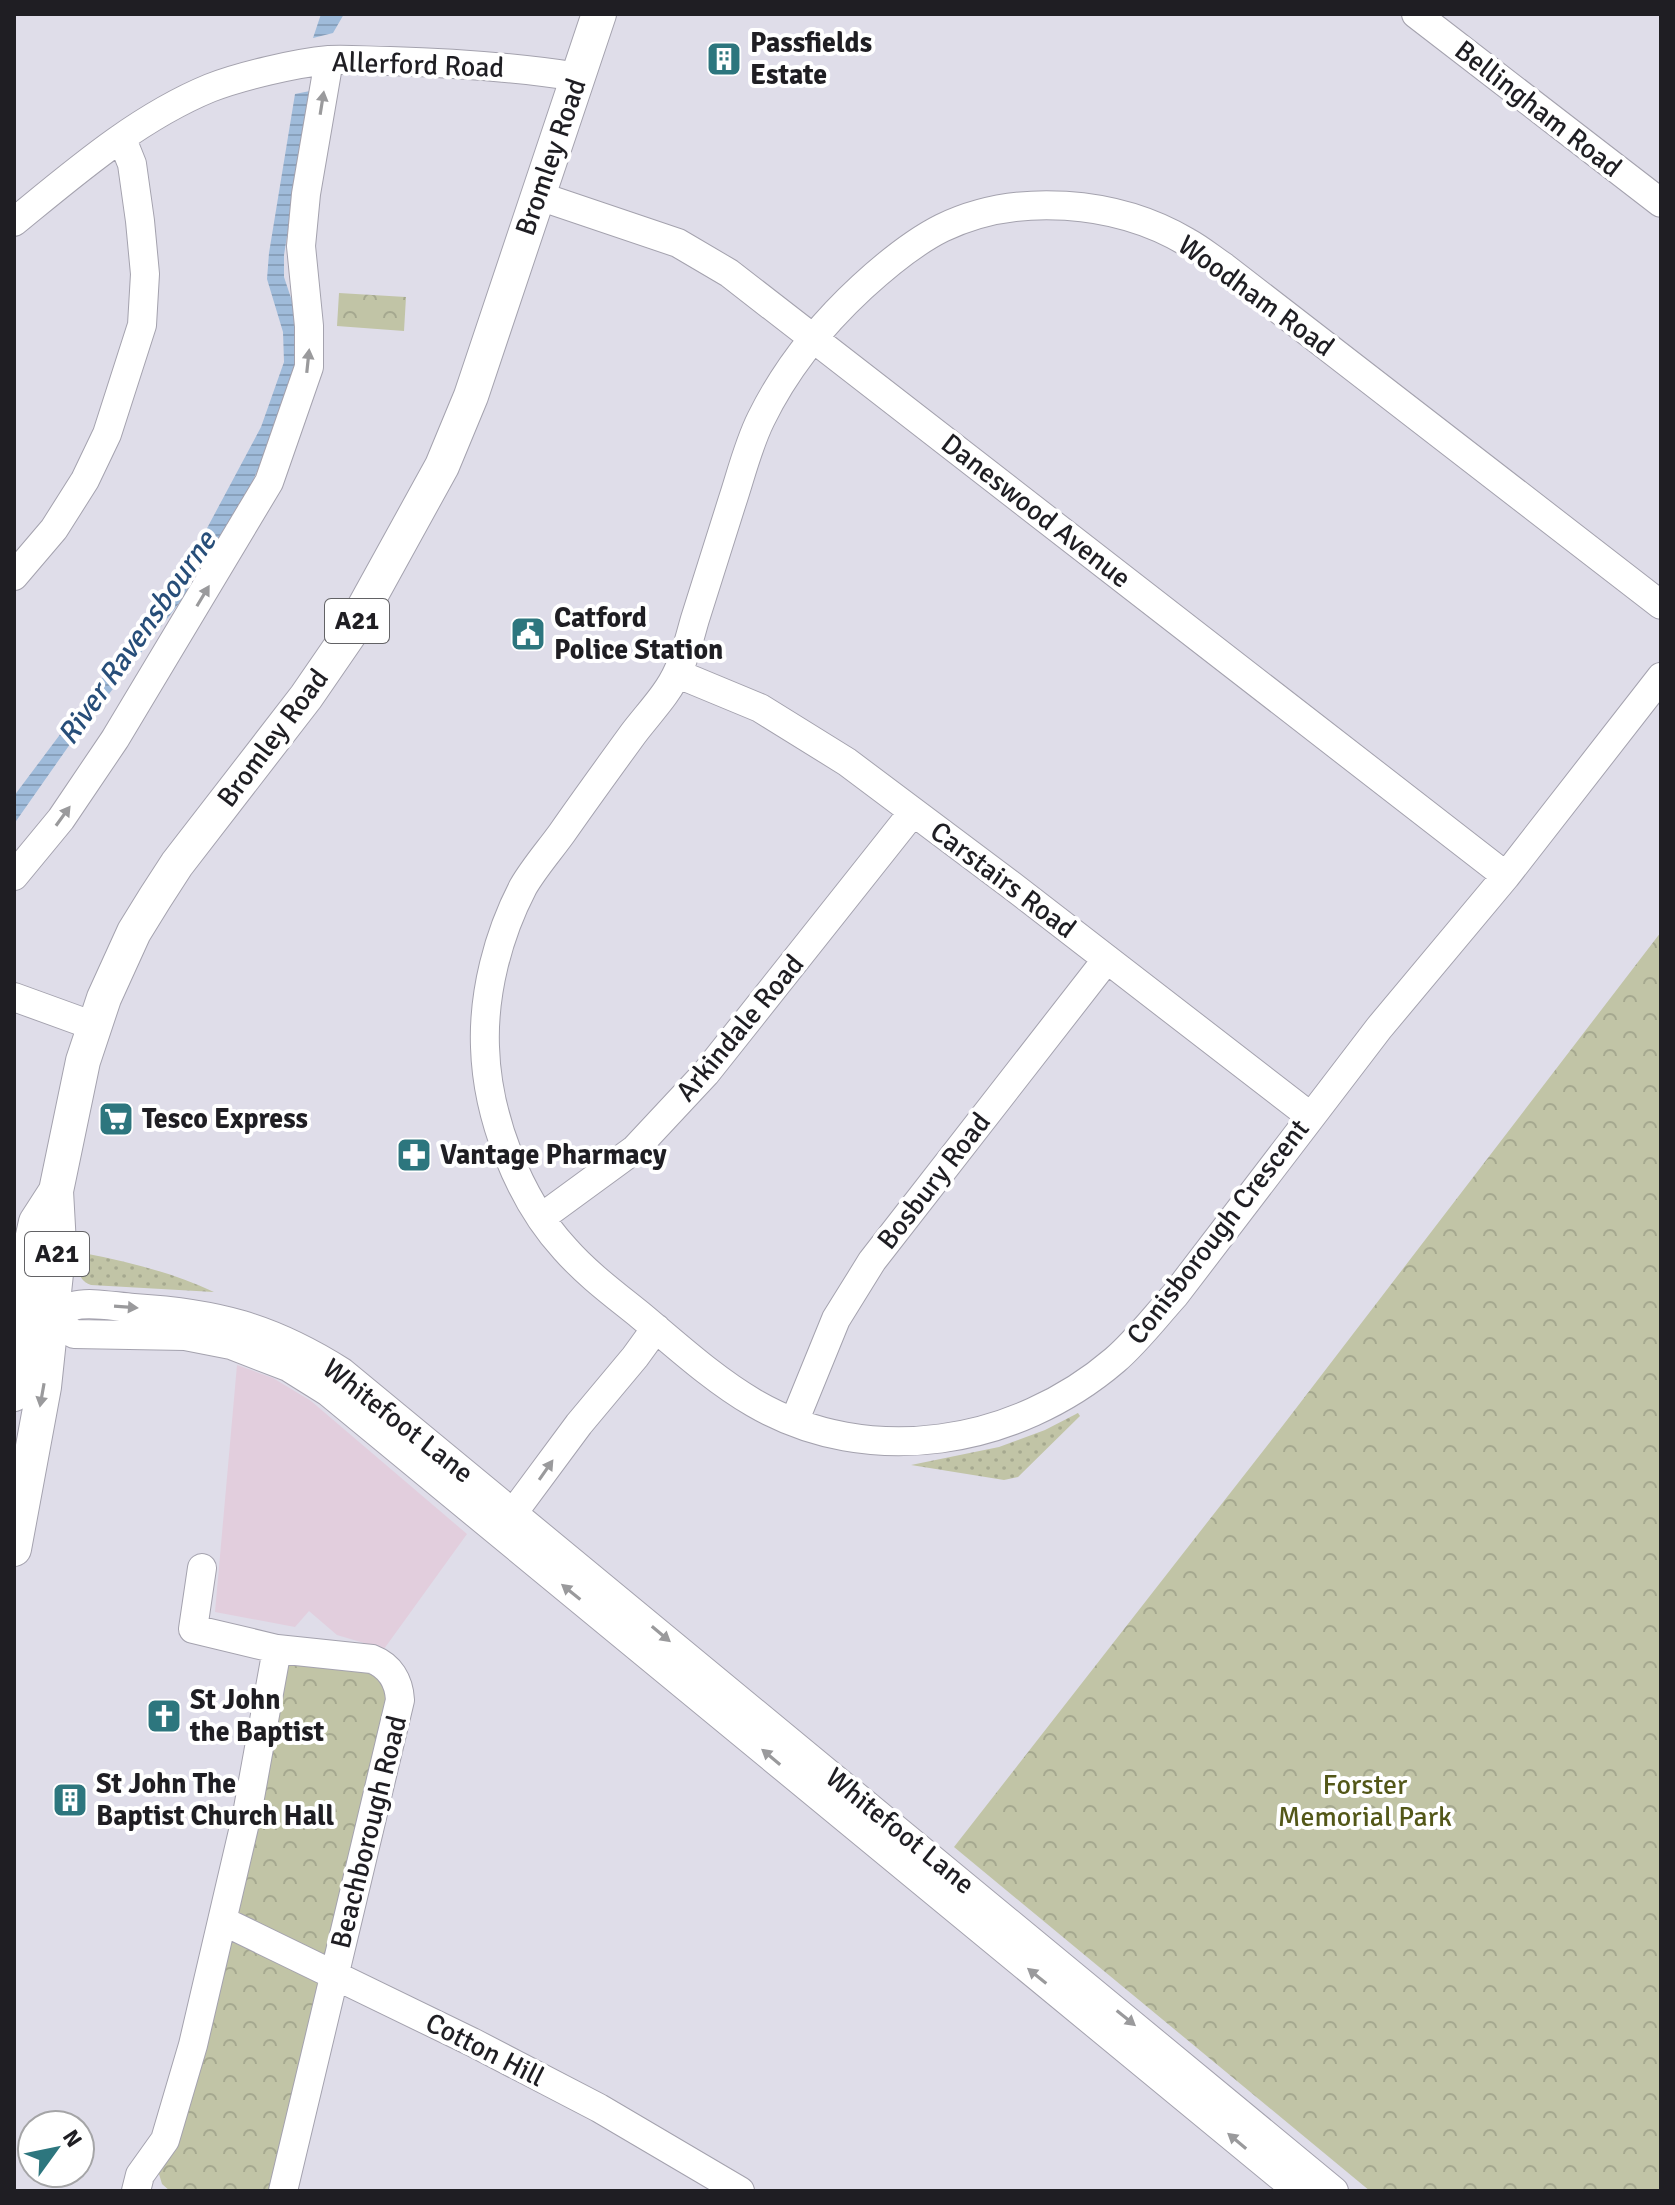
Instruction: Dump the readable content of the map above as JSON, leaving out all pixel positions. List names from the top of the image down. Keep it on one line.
{"streets":{"main road":["Bromley Road","A21"],"street":["Allerford Road","Bellingham Road","Woodham Road","Daneswood Avenue","Carstairs Road","Arkindale Road","Bosbury Road","Conisborough Crescent","Whitefoot Lane","Beachborough Road","Cotton Hill"]},"crossings":[["Allerford Road","Bromley Road"],["Bromley Road","Daneswood Avenue"],["Bromley Road","Whitefoot Lane"],["Woodham Road","Daneswood Avenue"],["Woodham Road","Conisborough Crescent"],["Daneswood Avenue","Conisborough Crescent"],["Carstairs Road","Arkindale Road"],["Carstairs Road","Bosbury Road"],["Carstairs Road","Conisborough Crescent"],["Arkindale Road","Conisborough Crescent"],["Bosbury Road","Conisborough Crescent"],["Beachborough Road","Cotton Hill"]],"water":["River Ravensbourne"],"parks":["Forster Memorial Park"],"places":{"building":["Passfields Estate","St John The Baptist Church Hall"],"public building":["Catford Police Station"],"supermarket":["Tesco Express"],"pharmacy":["Vantage Pharmacy"],"church":["St John the Baptist"]},"north":"top right"}
